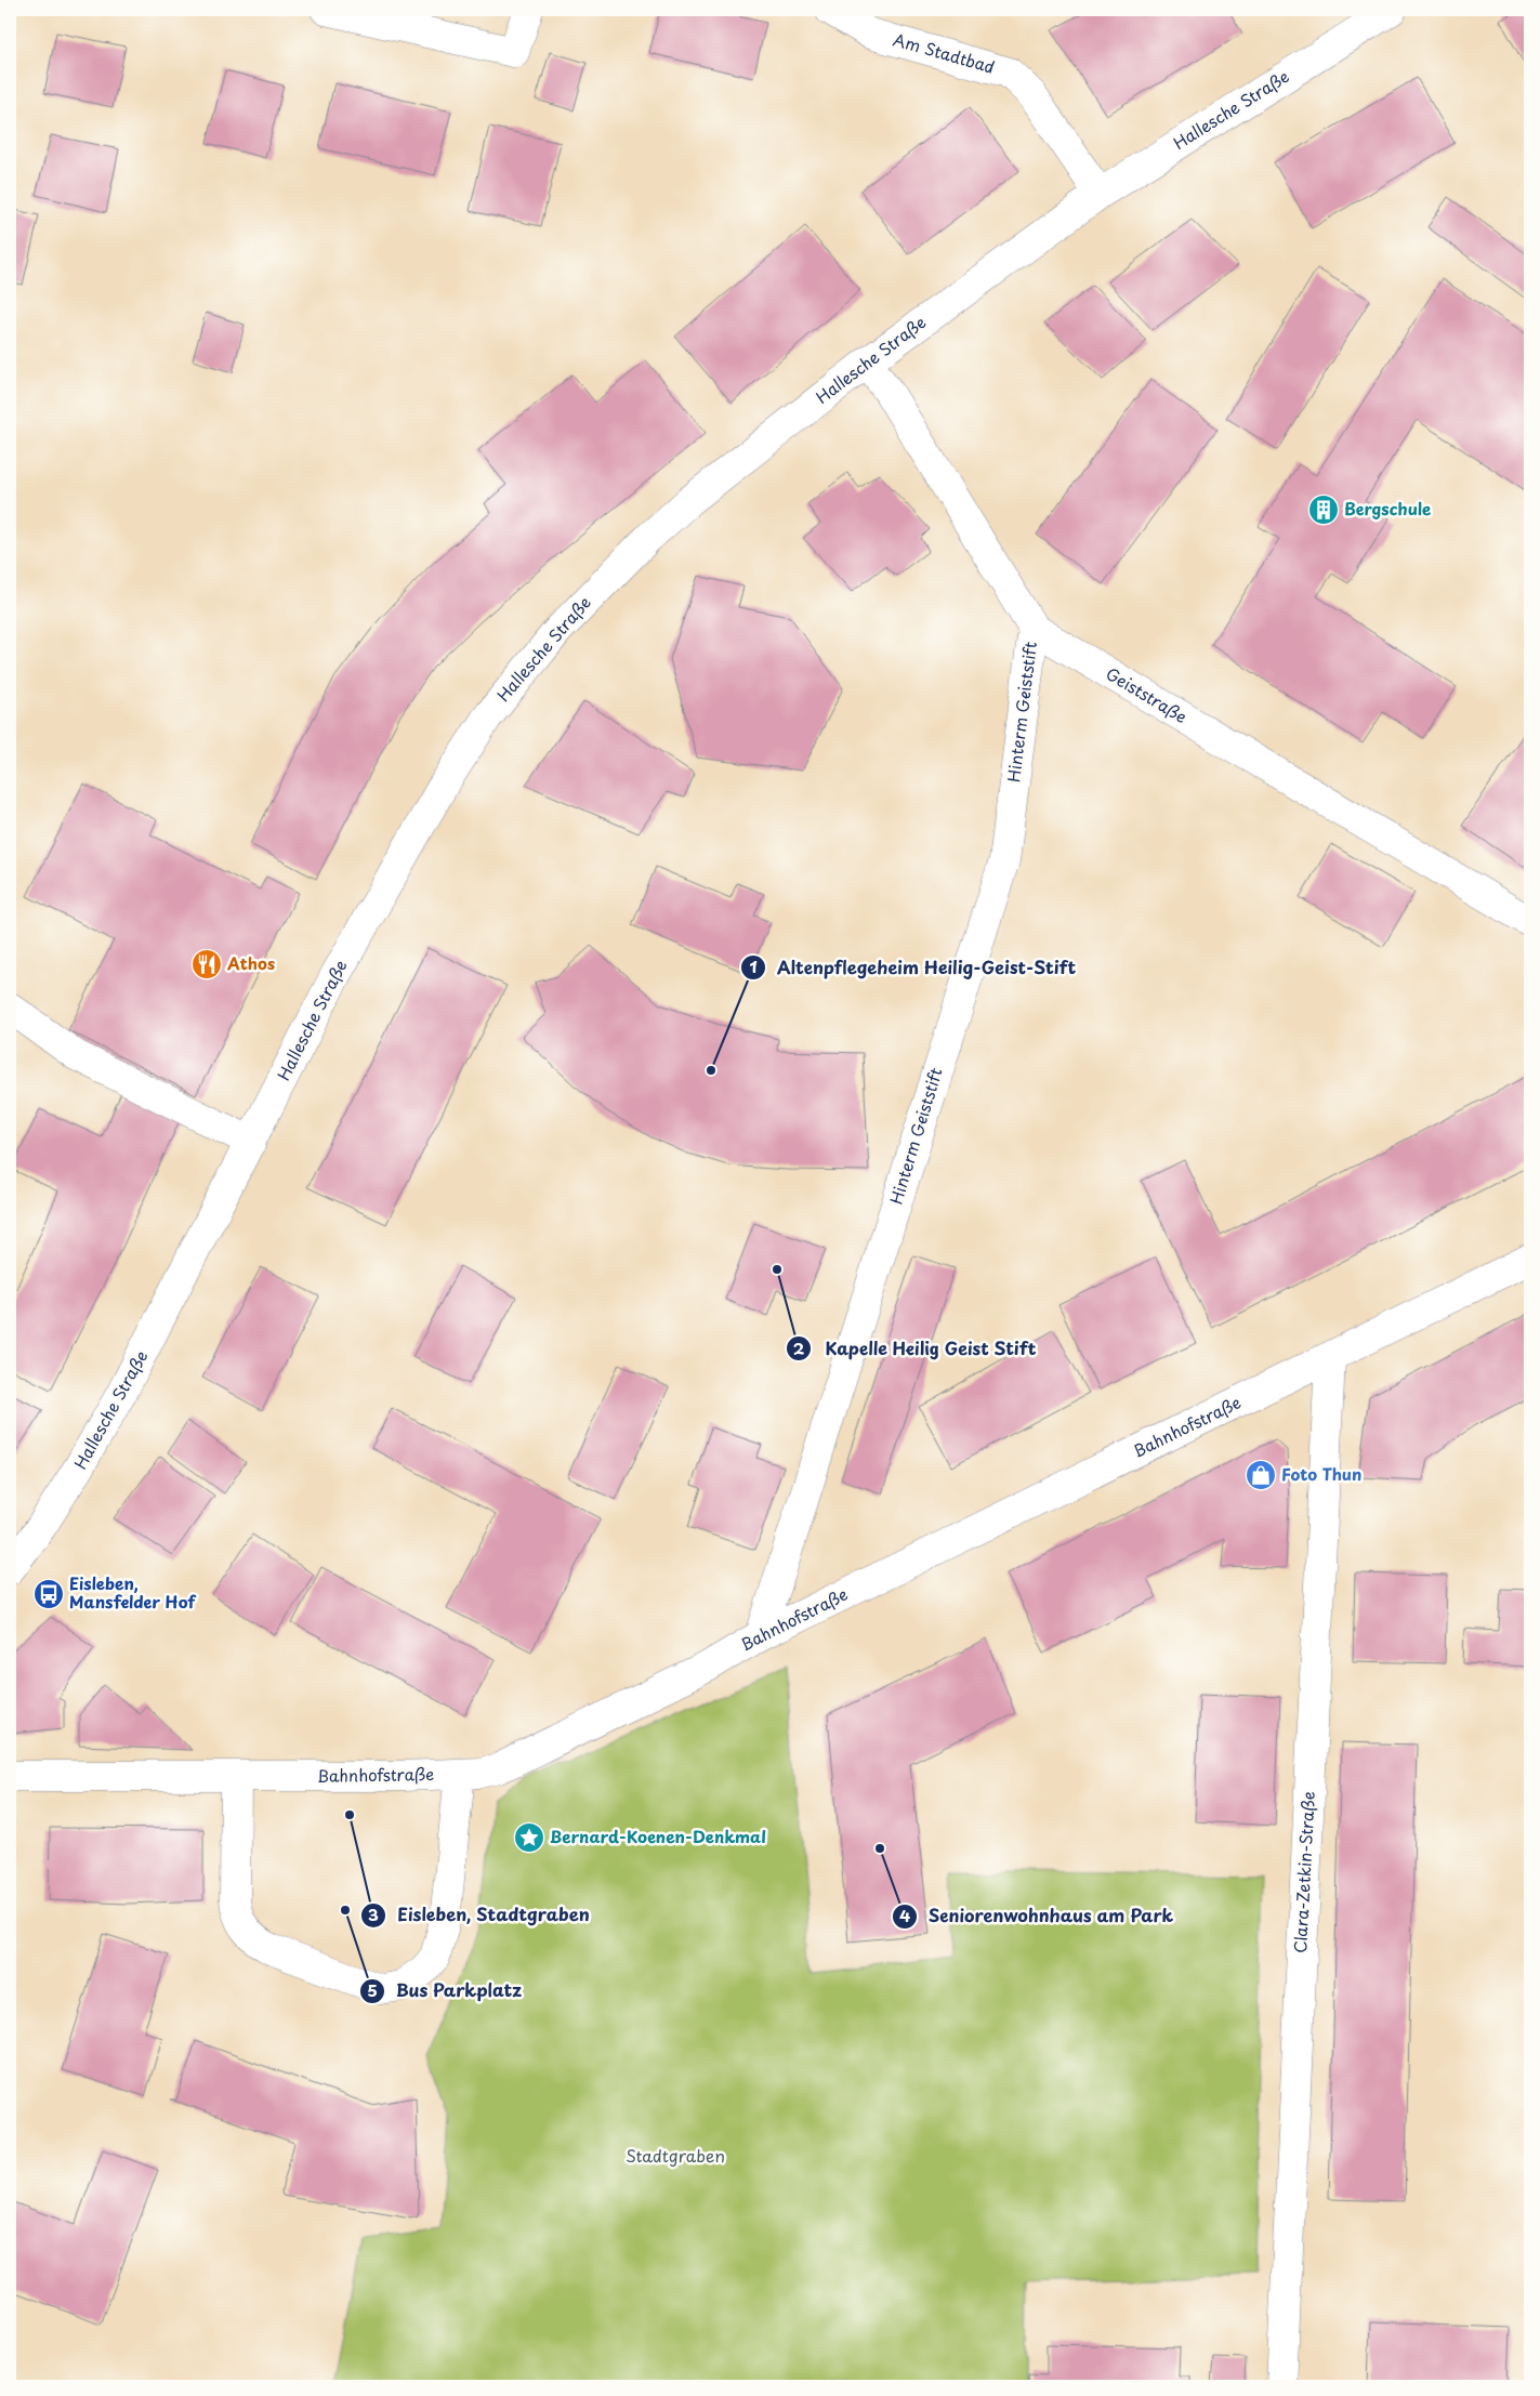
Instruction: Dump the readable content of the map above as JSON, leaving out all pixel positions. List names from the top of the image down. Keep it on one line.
{"streets":{"street":["Am Stadtbad","Hallesche Straße","Geiststraße","Hinterm Geiststift","Bahnhofstraße","Clara-Zetkin-Straße"]},"crossings":[["Am Stadtbad","Hallesche Straße"],["Hallesche Straße","Geiststraße"],["Geiststraße","Hinterm Geiststift"],["Hinterm Geiststift","Bahnhofstraße"],["Bahnhofstraße","Clara-Zetkin-Straße"]],"parks":["Stadtgraben"],"places":{"building":["Bergschule"],"restaurant":["Athos"],"other":["Altenpflegeheim Heilig-Geist-Stift","Kapelle Heilig Geist Stift","Eisleben, Stadtgraben","Seniorenwohnhaus am Park","Bus Parkplatz"],"shop":["Foto Thun"],"bus stop":["Eisleben, Mansfelder Hof"],"place":["Bernard-Koenen-Denkmal"]}}
